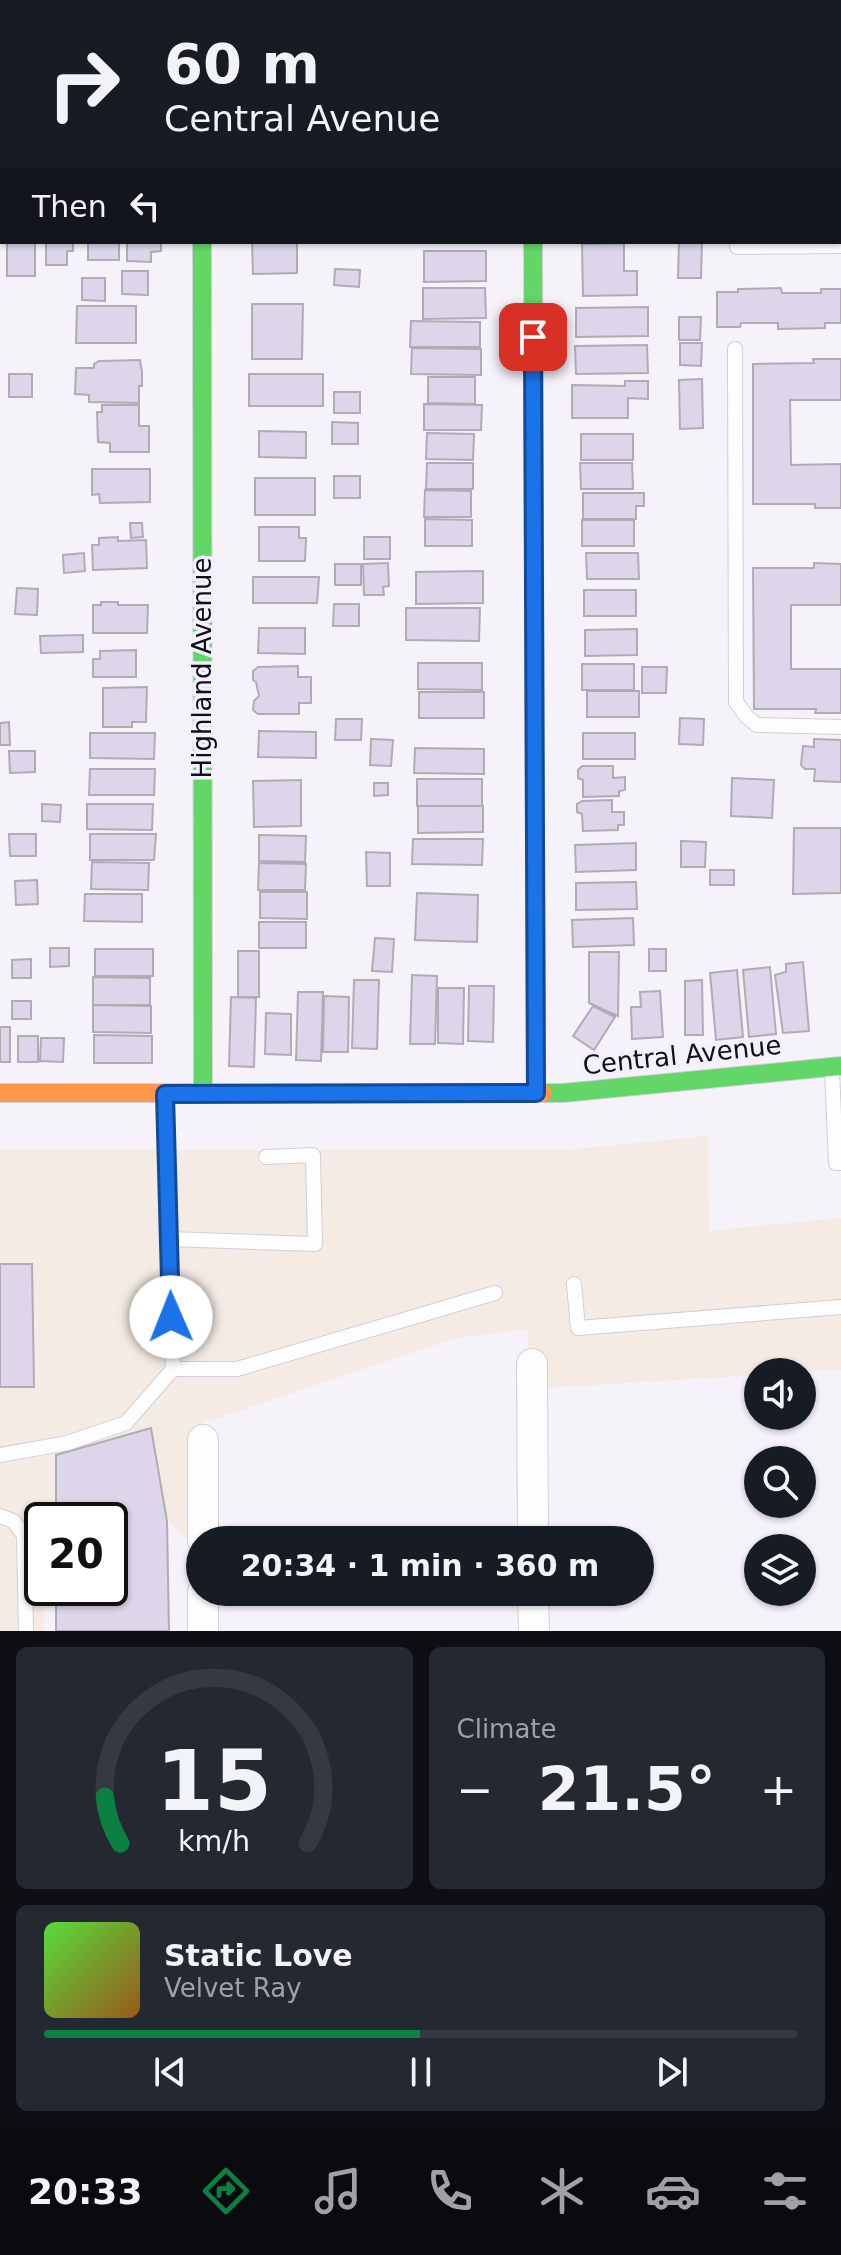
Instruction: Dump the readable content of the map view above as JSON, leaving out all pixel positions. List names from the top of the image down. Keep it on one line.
{"streets":{"street":["Highland Avenue","Central Avenue"]},"crossings":[["Highland Avenue","Central Avenue"]],"page":{"turn":["60 m","Central Avenue"],"then":"Then","limit":"20","trip":"20:34 · 1 min · 360 m","tile":"Climate","heat":["−","21.5°","+"],"song":["Static Love","Velvet Ray"],"tabs":"20:33","gauge":["15","km/h"]}}
